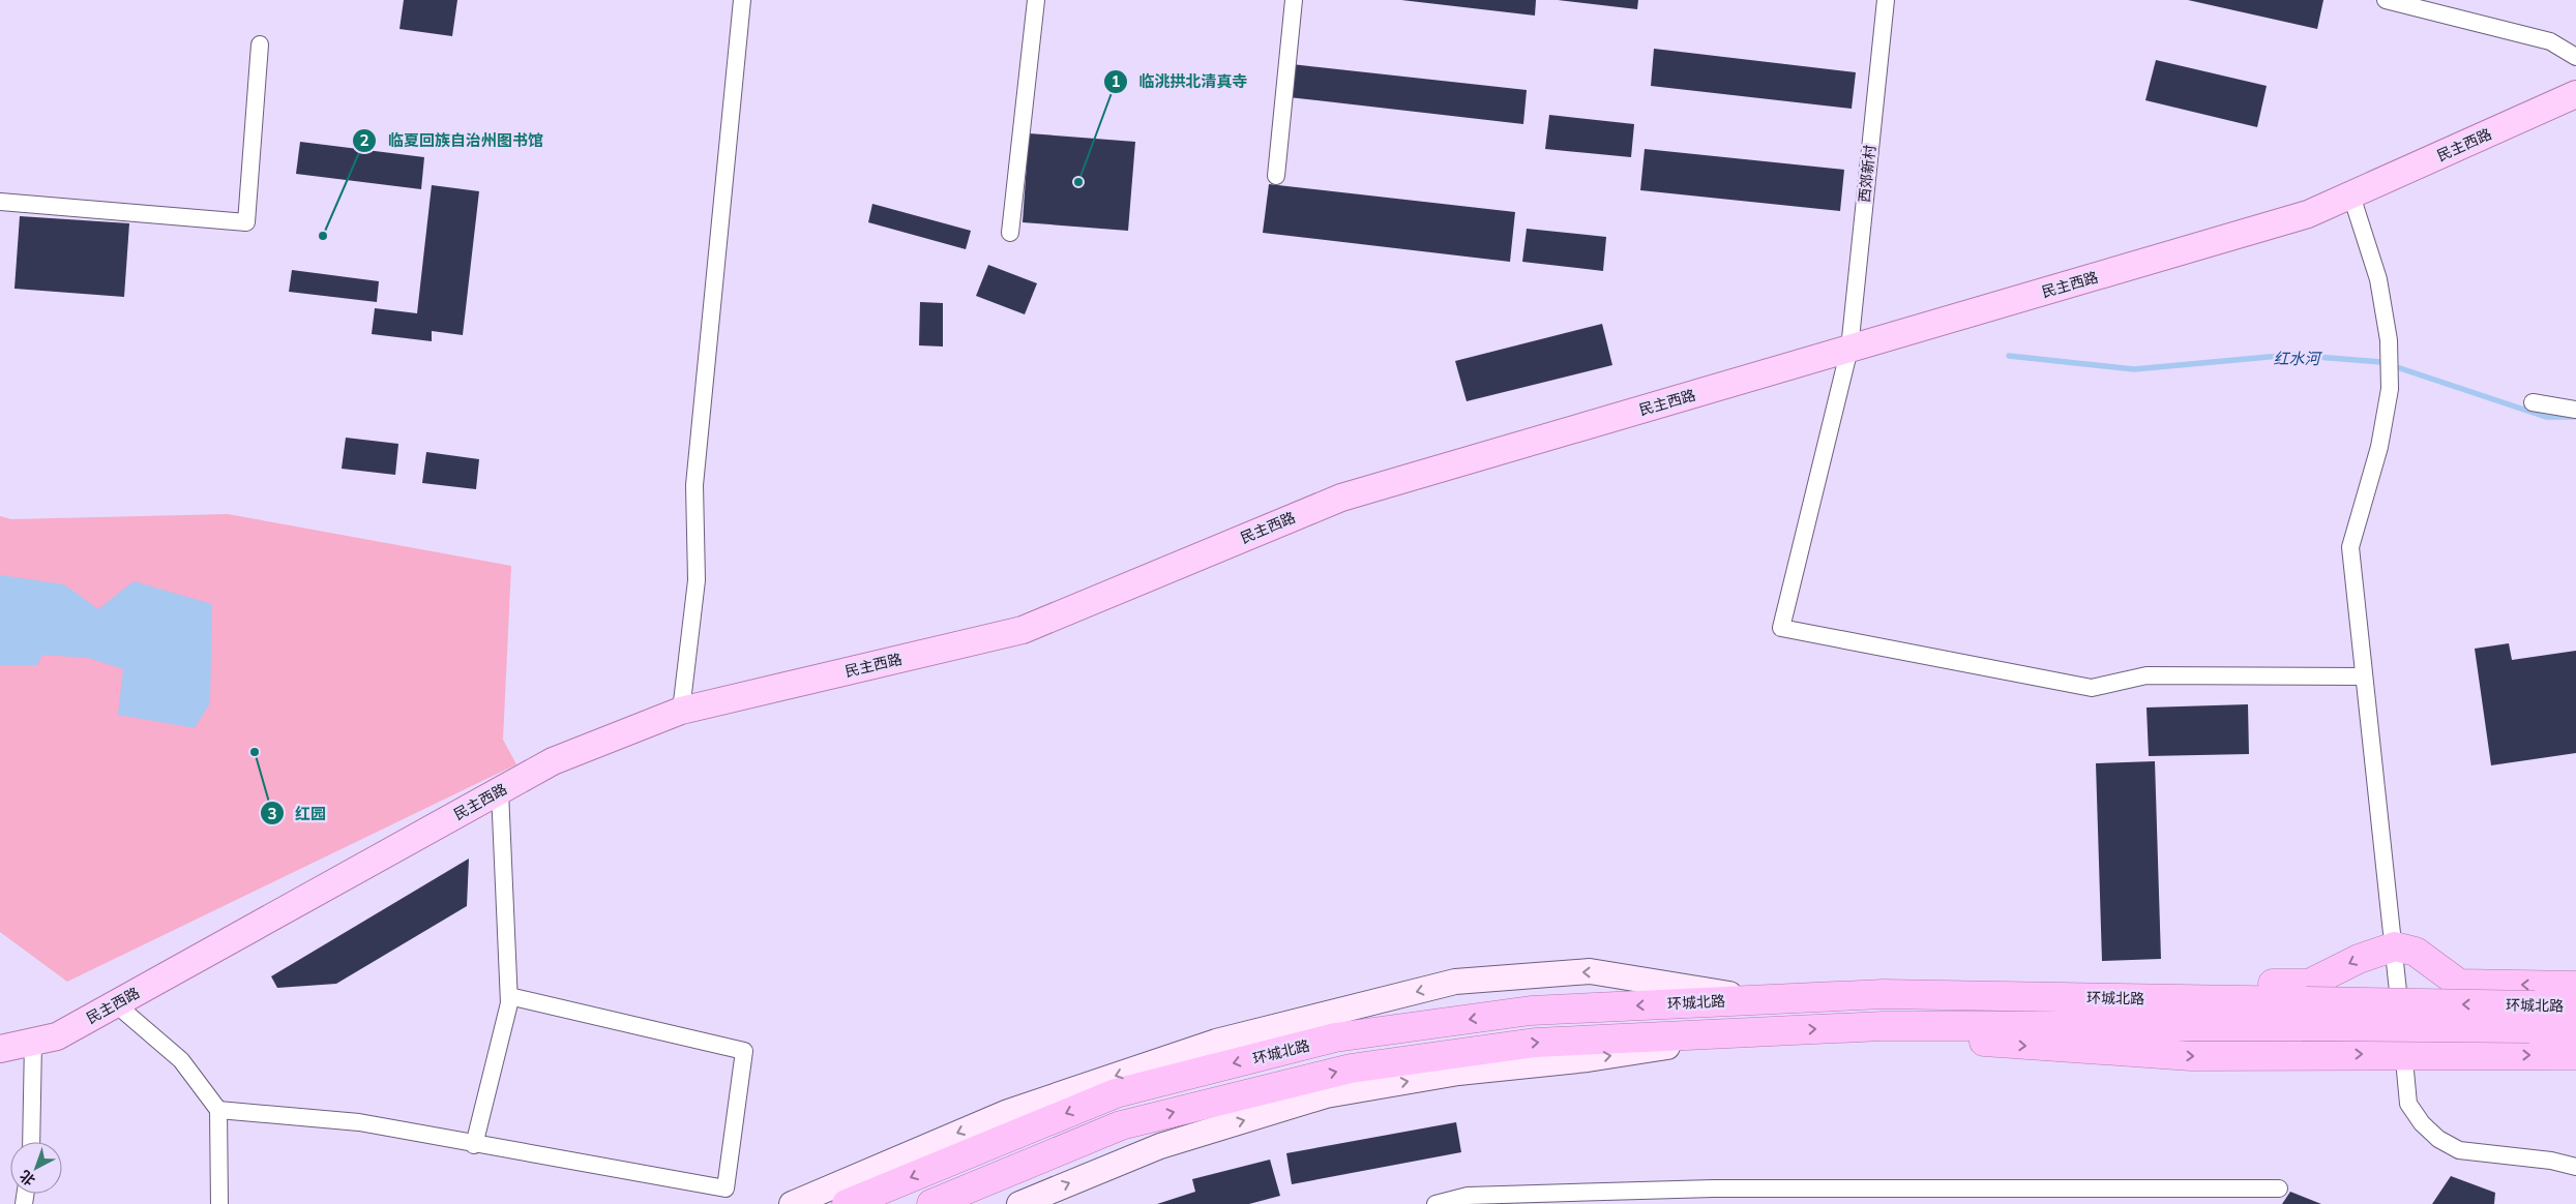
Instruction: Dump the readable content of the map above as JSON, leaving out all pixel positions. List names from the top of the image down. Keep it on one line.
{"streets":{"highway":["环城北路"],"main road":["民主西路"],"street":["西郊新村"]},"crossings":[["民主西路","西郊新村"]],"water":["红水河"],"places":["临洮拱北清真寺","临夏回族自治州图书馆","红园"],"north":"bottom left"}
